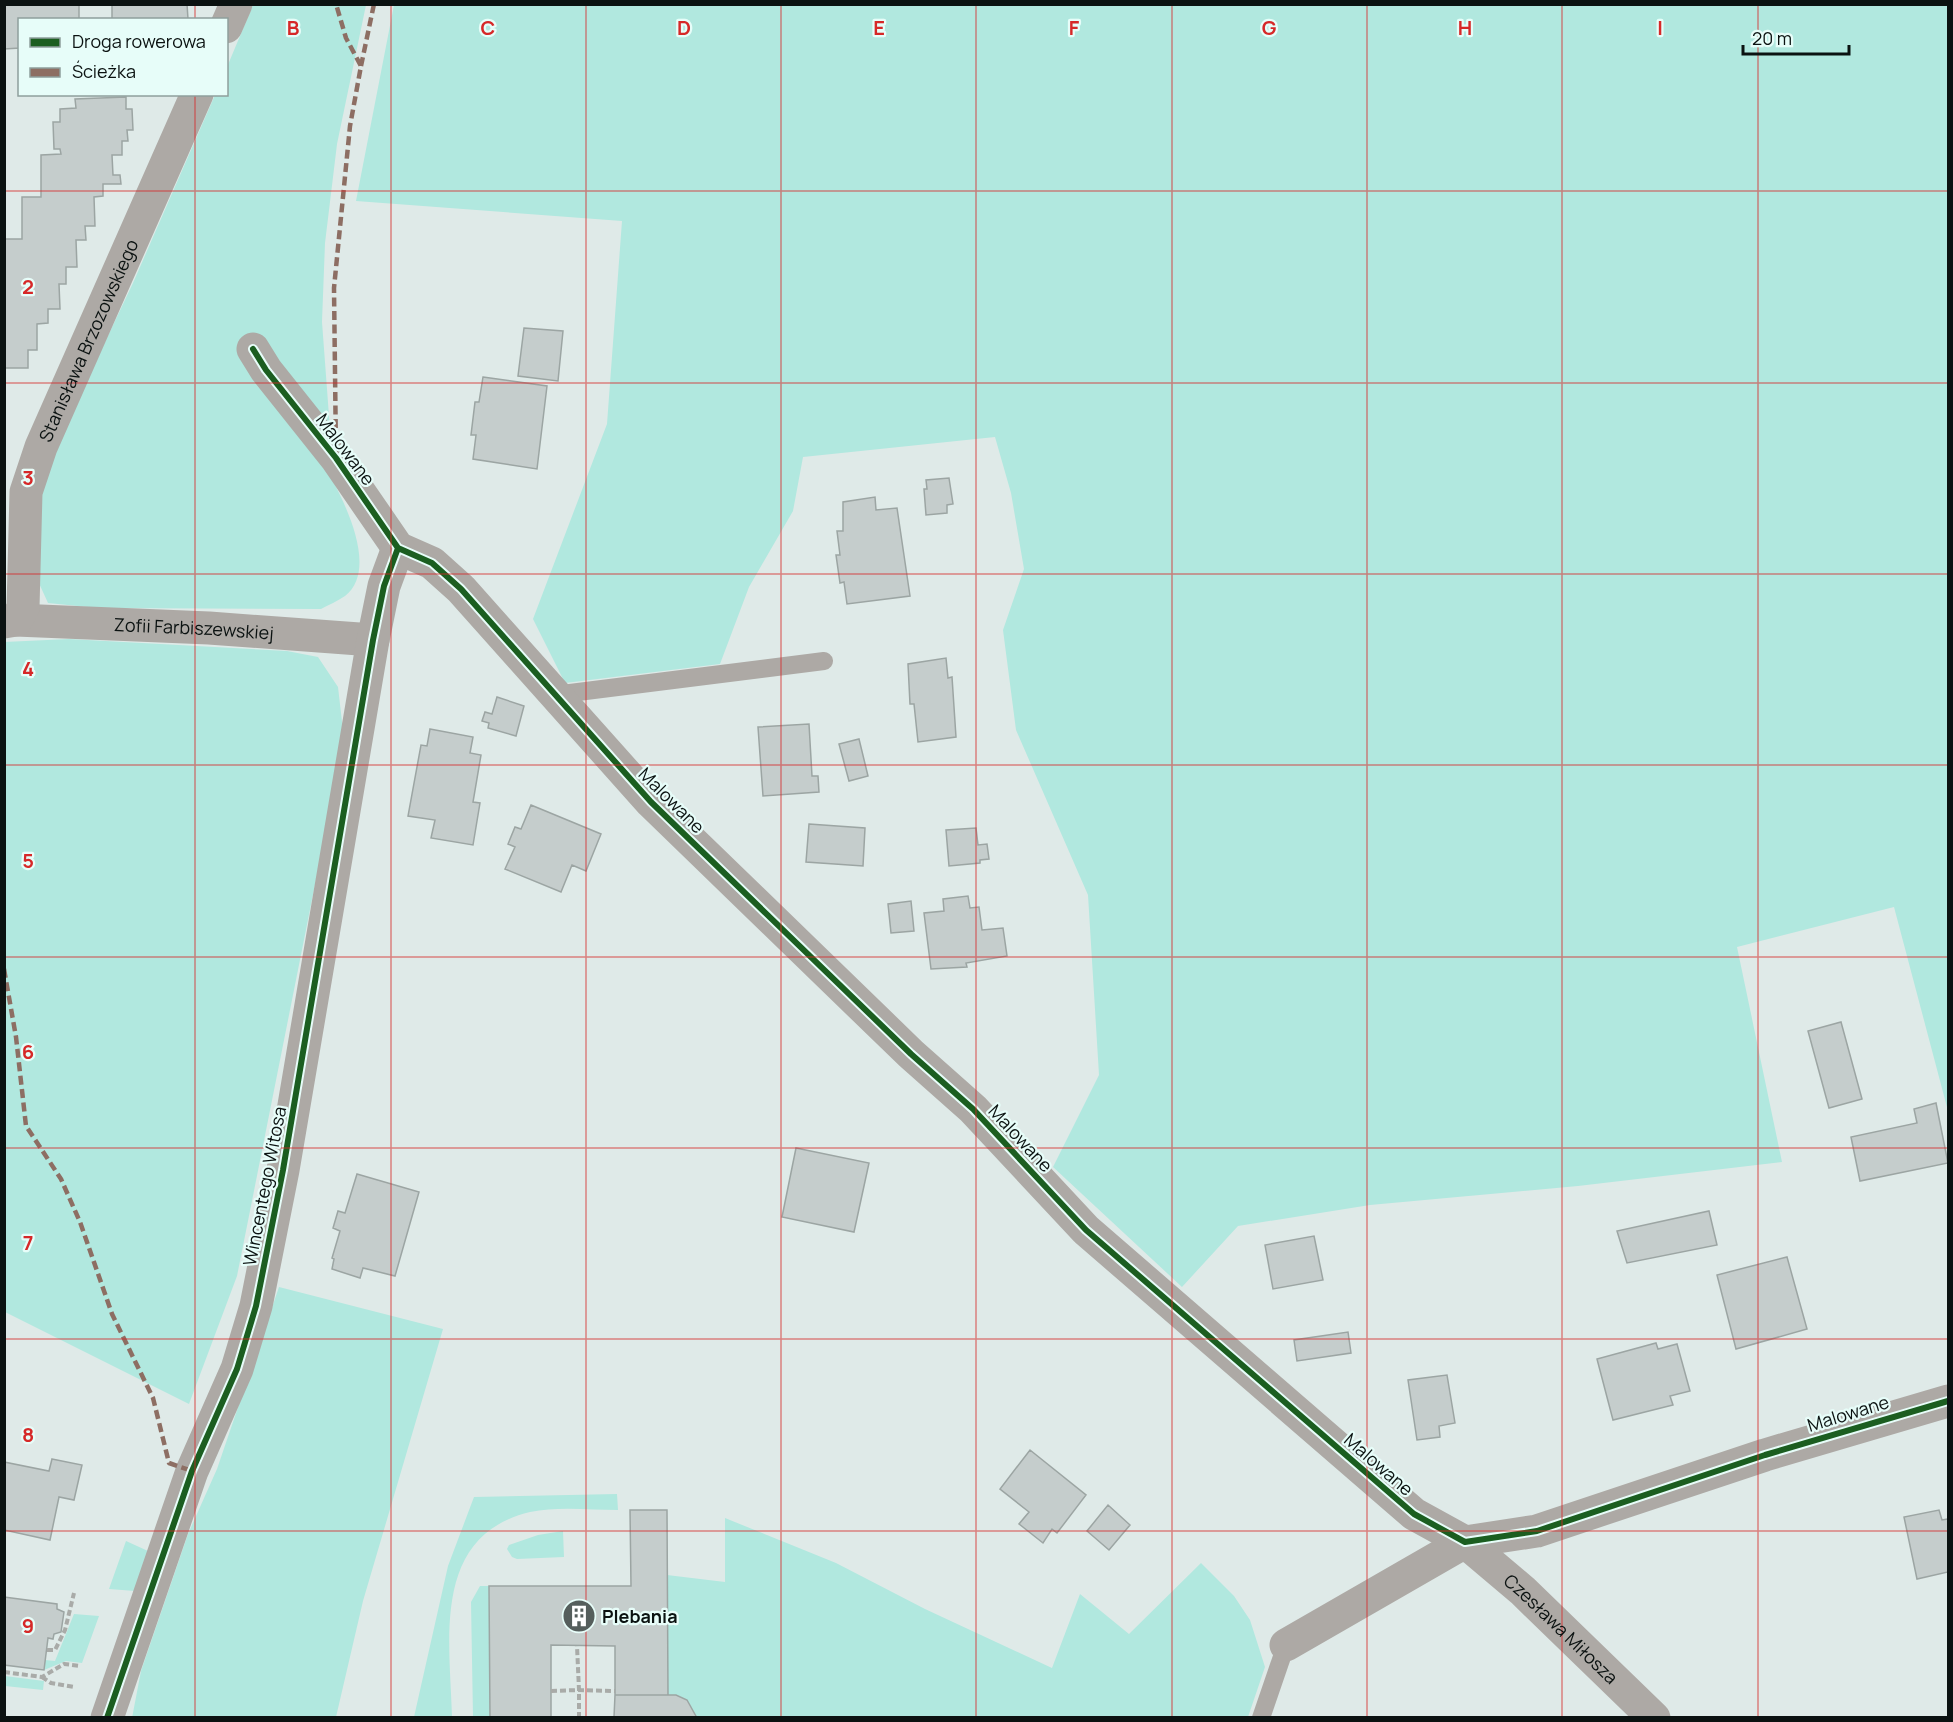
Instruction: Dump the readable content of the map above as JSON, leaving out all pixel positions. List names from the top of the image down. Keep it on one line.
{"streets":{"street":["Stanisława Brzozowskiego","Malowane","Zofii Farbiszewskiej","Wincentego Witosa","Czesława Miłosza"]},"crossings":[["Stanisława Brzozowskiego","Zofii Farbiszewskiej"],["Malowane","Wincentego Witosa"],["Malowane","Czesława Miłosza"],["Zofii Farbiszewskiej","Wincentego Witosa"]],"places":{"building":["Plebania"]},"legend":["Droga rowerowa","Ścieżka"],"scale_bar":"20 m","grid":{"columns":["B","C","D","E","F","G","H","I"],"rows":["2","3","4","5","6","7","8","9"]}}
